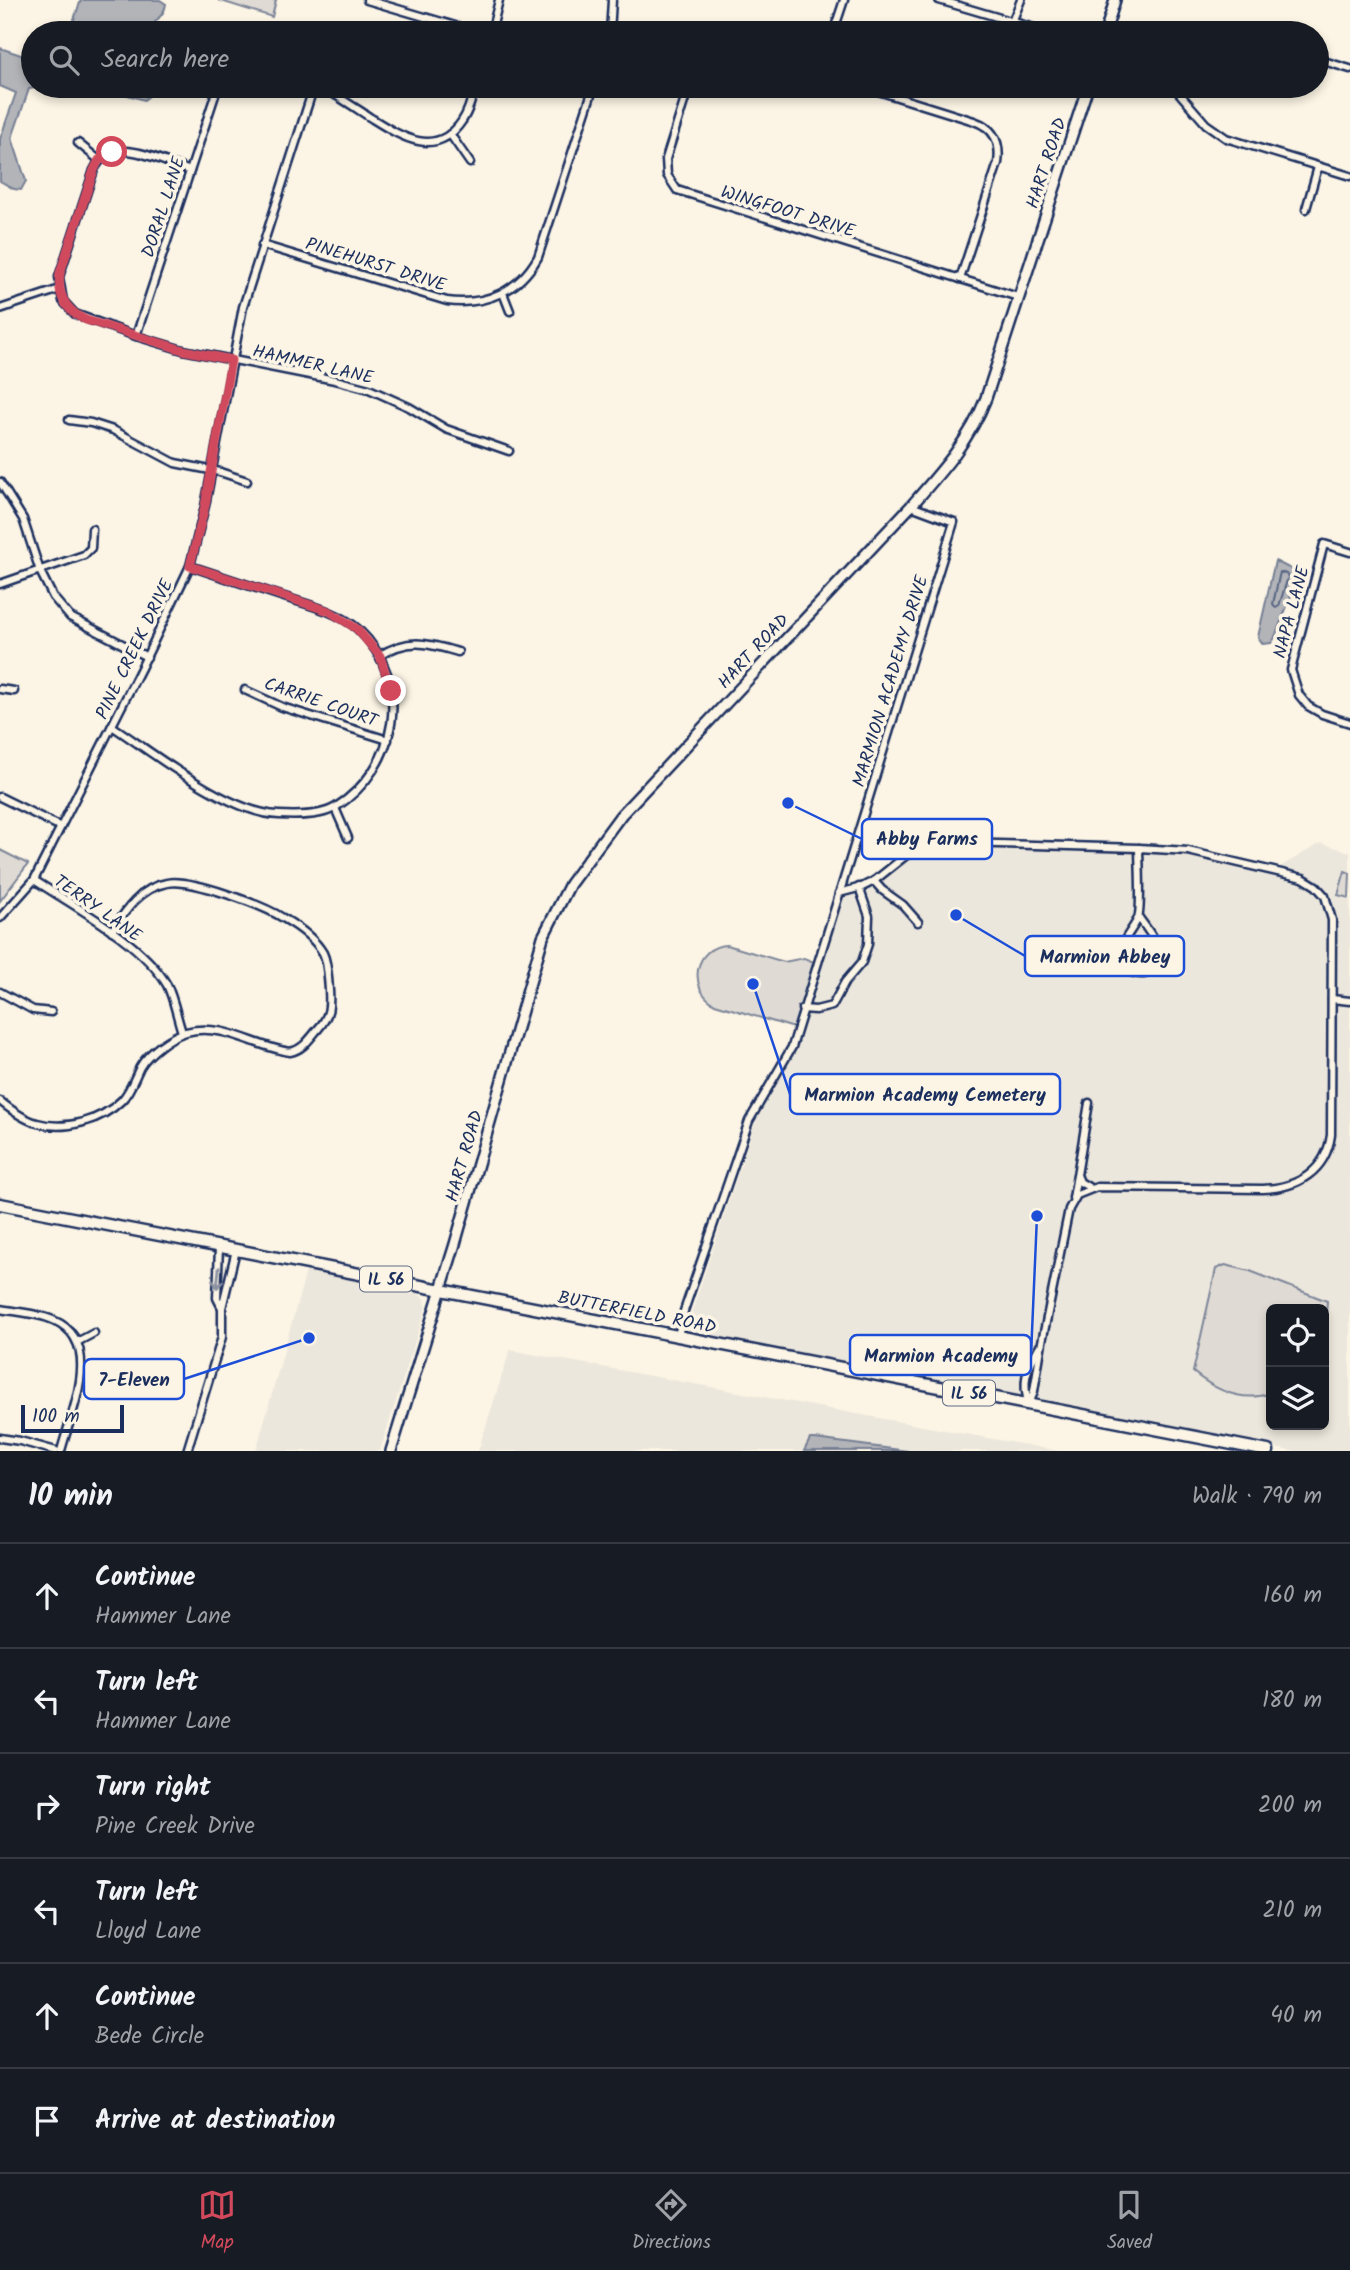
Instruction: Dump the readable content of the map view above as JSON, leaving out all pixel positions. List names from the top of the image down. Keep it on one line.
{"streets":{"main road":["IL 56","BUTTERFIELD ROAD"],"street":["HART ROAD","DORAL LANE","WINGFOOT DRIVE","PINEHURST DRIVE","HAMMER LANE","NAPA LANE","PINE CREEK DRIVE","MARMION ACADEMY DRIVE","CARRIE COURT","TERRY LANE"]},"crossings":[["HART ROAD","WINGFOOT DRIVE"],["HART ROAD","MARMION ACADEMY DRIVE"],["HART ROAD","BUTTERFIELD ROAD"],["DORAL LANE","HAMMER LANE"],["PINEHURST DRIVE","PINE CREEK DRIVE"],["HAMMER LANE","PINE CREEK DRIVE"],["PINE CREEK DRIVE","TERRY LANE"],["MARMION ACADEMY DRIVE","BUTTERFIELD ROAD"]],"places":["Abby Farms","Marmion Abbey","Marmion Academy Cemetery","Marmion Academy","7-Eleven"],"scale_bar":"100 m","page":{"search":"Search here","scale":"100 m","heading":["10 min","Walk · 790 m"],"list":[["Continue","Hammer Lane","160 m"],["Turn left","Hammer Lane","180 m"],["Turn right","Pine Creek Drive","200 m"],["Turn left","Lloyd Lane","210 m"],["Continue","Bede Circle","40 m"],"Arrive at destination"],"nav":["Map","Directions","Saved"]}}
